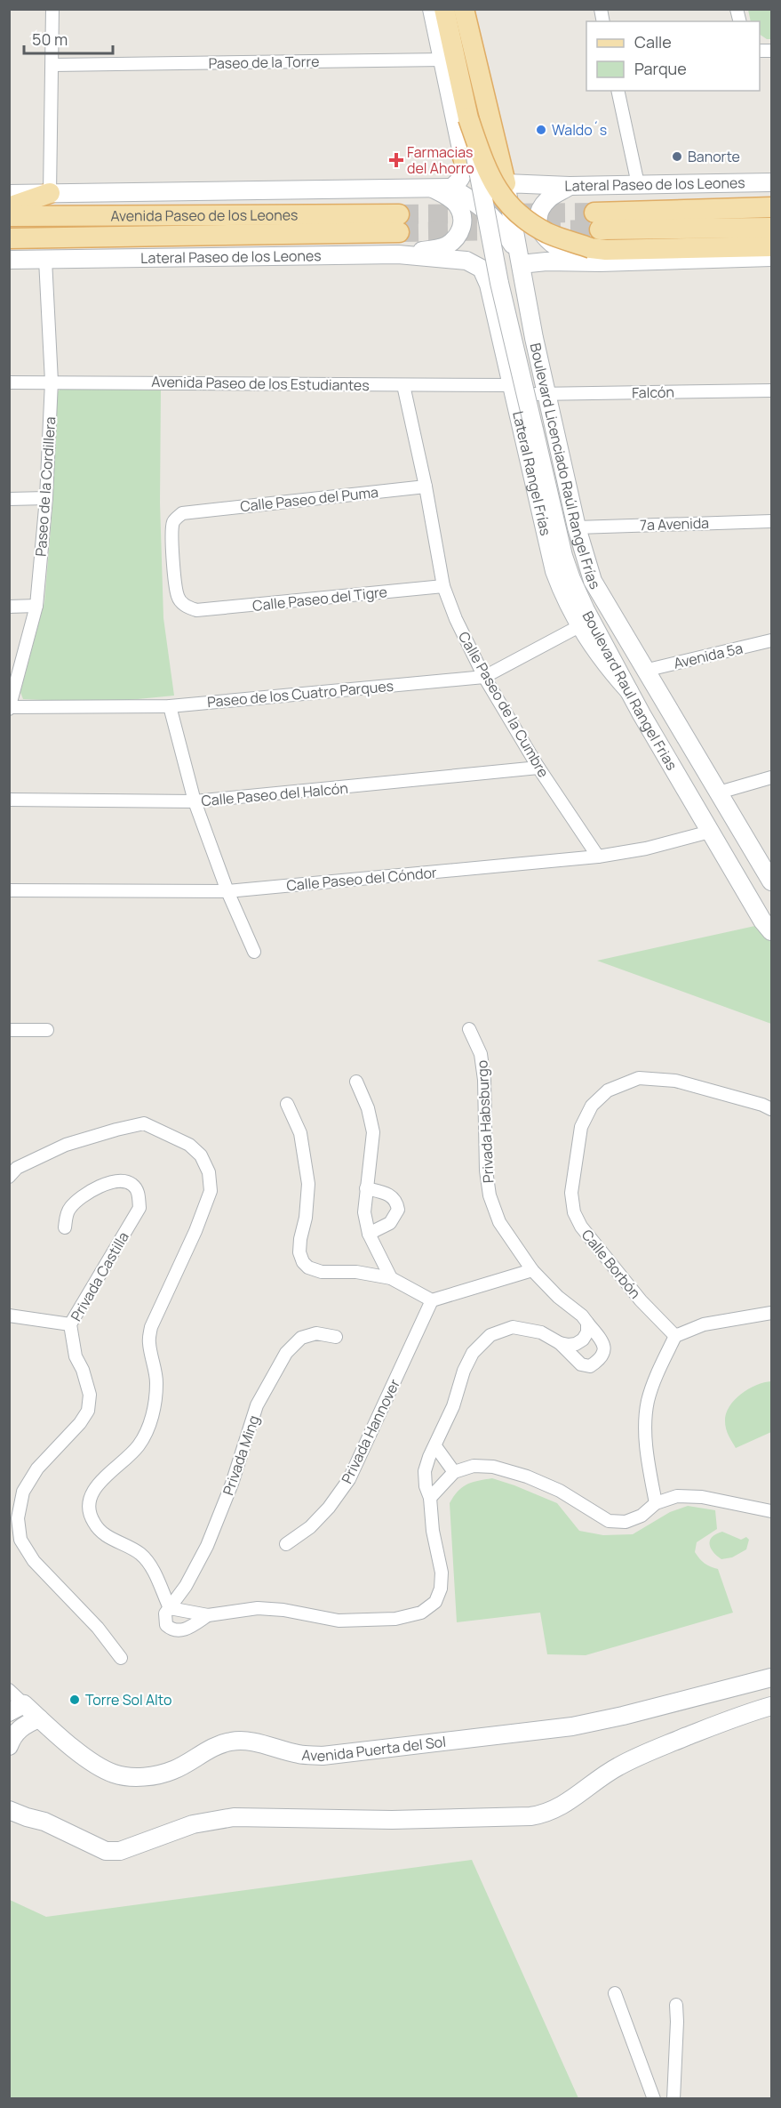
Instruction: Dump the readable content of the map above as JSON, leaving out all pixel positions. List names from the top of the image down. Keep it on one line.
{"streets":{"main road":["Avenida Paseo de los Leones","Boulevard Licenciado Raúl Rangel Frías"],"street":["Paseo de la Torre","Lateral Paseo de los Leones","Avenida Paseo de los Estudiantes","Falcón","Lateral Rangel Frías","Paseo de la Cordillera","Calle Paseo del Puma","7a Avenida","Calle Paseo del Tigre","Avenida 5a","Boulevard Raul Rangel Frias","Paseo de los Cuatro Parques","Calle Paseo de la Cumbre","Calle Paseo del Halcón","Calle Paseo del Cóndor","Privada Habsburgo","Calle Borbón","Privada Castilla","Privada Hannover","Privada Ming","Avenida Puerta del Sol"]},"crossings":[["Lateral Paseo de los Leones","Boulevard Licenciado Raúl Rangel Frías"],["Lateral Paseo de los Leones","Lateral Rangel Frías"],["Lateral Paseo de los Leones","Paseo de la Cordillera"],["Avenida Paseo de los Estudiantes","Lateral Rangel Frías"],["Avenida Paseo de los Estudiantes","Paseo de la Cordillera"],["Avenida Paseo de los Estudiantes","Calle Paseo de la Cumbre"],["Falcón","Boulevard Licenciado Raúl Rangel Frías"],["Boulevard Licenciado Raúl Rangel Frías","7a Avenida"],["Boulevard Licenciado Raúl Rangel Frías","Avenida 5a"],["Boulevard Licenciado Raúl Rangel Frías","Boulevard Raul Rangel Frias"],["Lateral Rangel Frías","Boulevard Raul Rangel Frias"],["Lateral Rangel Frías","Paseo de los Cuatro Parques"],["Paseo de la Cordillera","Paseo de los Cuatro Parques"],["Calle Paseo del Puma","Calle Paseo del Tigre"],["Calle Paseo del Puma","Calle Paseo de la Cumbre"],["Calle Paseo del Tigre","Calle Paseo de la Cumbre"],["Boulevard Raul Rangel Frias","Calle Paseo del Cóndor"],["Paseo de los Cuatro Parques","Calle Paseo de la Cumbre"],["Calle Paseo de la Cumbre","Calle Paseo del Halcón"],["Calle Paseo de la Cumbre","Calle Paseo del Cóndor"]],"places":{"other":["Waldo´s","Banorte","Torre Sol Alto"],"health":["Farmacias del Ahorro"]},"legend":["Calle","Parque"],"scale_bar":"50 m"}
